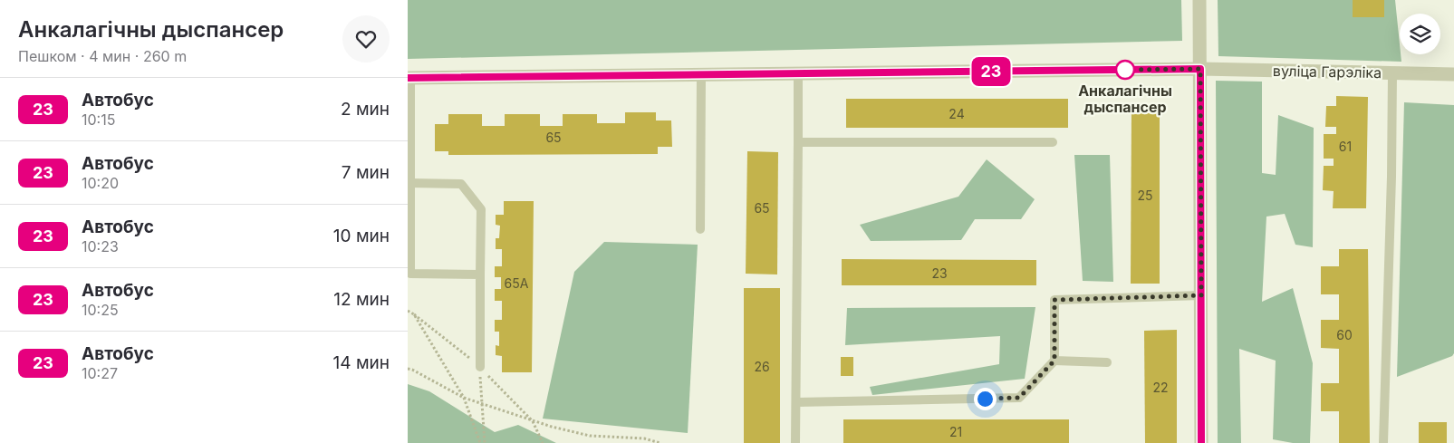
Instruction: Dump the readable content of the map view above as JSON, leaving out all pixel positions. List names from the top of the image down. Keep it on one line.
{"streets":{"street":["вуліца Гарэліка"]},"places":["Анкалагічны дыспансер"],"lines":["bus line 23"],"house_numbers":["24","65","61","25","65","23","65А","60","26","22","21"],"page":{"heading":["Анкалагічны дыспансер","Пешком · 4 мин · 260 m"],"on_map":"23","list":[{"mark":"23","name":"Автобус","note":"10:15","value":"2 мин"},{"mark":"23","name":"Автобус","note":"10:20","value":"7 мин"},{"mark":"23","name":"Автобус","note":"10:23","value":"10 мин"},{"mark":"23","name":"Автобус","note":"10:25","value":"12 мин"},{"mark":"23","name":"Автобус","note":"10:27","value":"14 мин"}]}}
